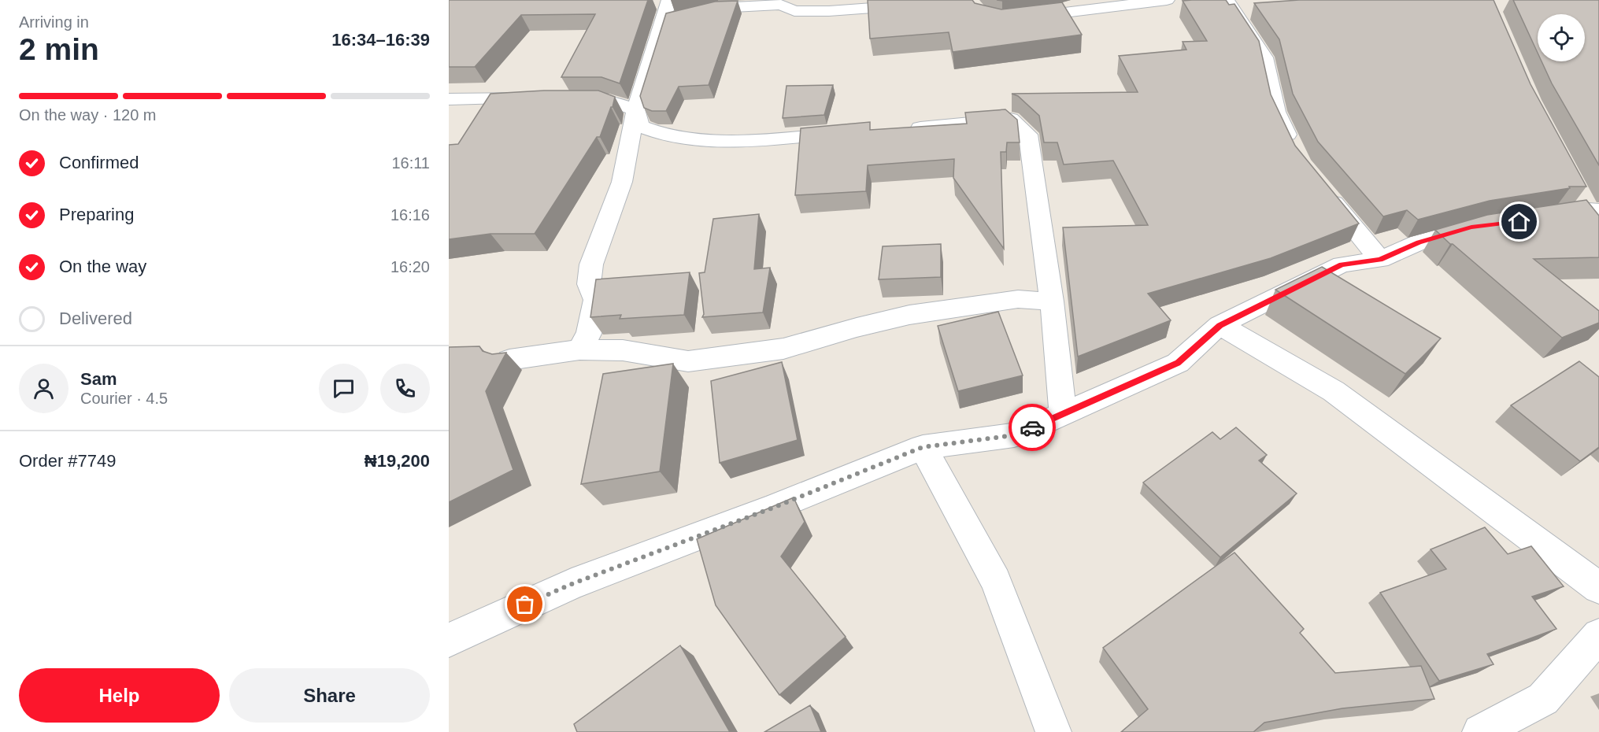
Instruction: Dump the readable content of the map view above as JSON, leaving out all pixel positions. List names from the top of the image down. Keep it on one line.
{"page":{"heading":["2 min","Arriving in","16:34–16:39"],"panel":["Sam","Courier · 4.5","Order #7749","₦19,200"],"bar":"On the way · 120 m","list":[["Confirmed","16:11"],["Preparing","16:16"],["On the way","16:20"],"Delivered"],"buttons":["Help","Share"]}}
